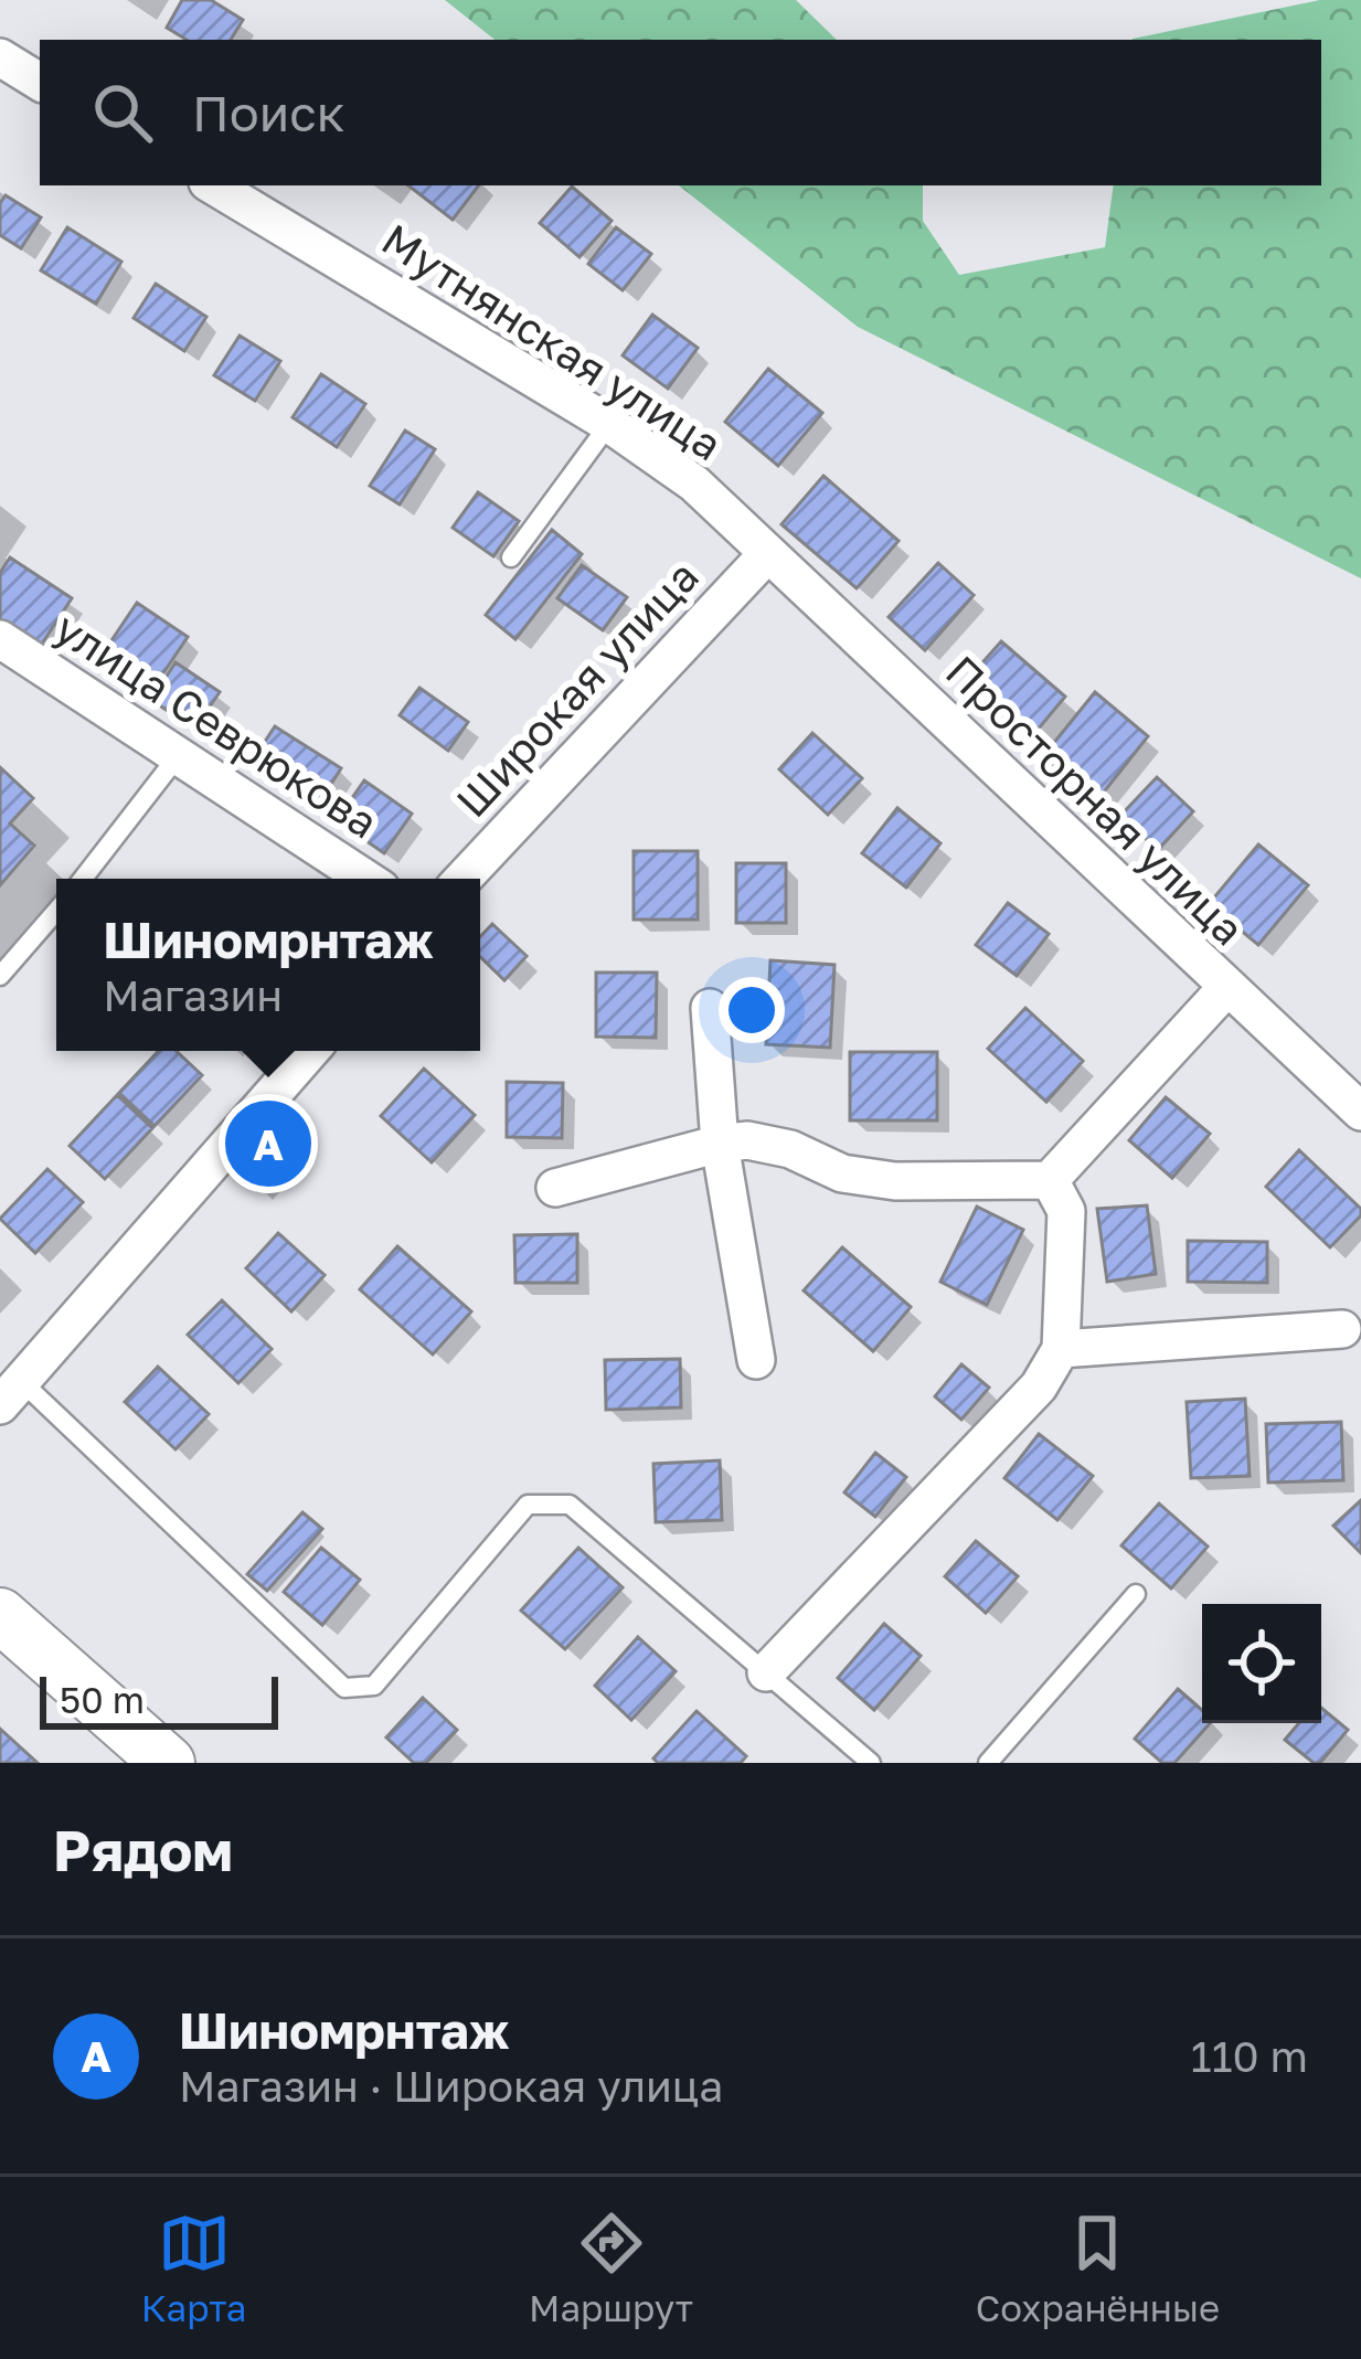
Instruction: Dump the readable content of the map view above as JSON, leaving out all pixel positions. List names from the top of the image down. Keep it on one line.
{"streets":{"street":["Мутнянская улица","Широкая улица","улица Севрюкова","Просторная улица"]},"crossings":[["Мутнянская улица","Широкая улица"],["Мутнянская улица","Просторная улица"],["Широкая улица","Просторная улица"]],"scale_bar":"50 m","page":{"search":"Поиск","popup":["Шиномрнтаж","Магазин"],"pins":"A","scale":"50 m","heading":"Рядом","list":[{"mark":"A","name":"Шиномрнтаж","note":"Магазин · Широкая улица","value":"110 m"}],"nav":["Карта","Маршрут","Сохранённые"]}}
